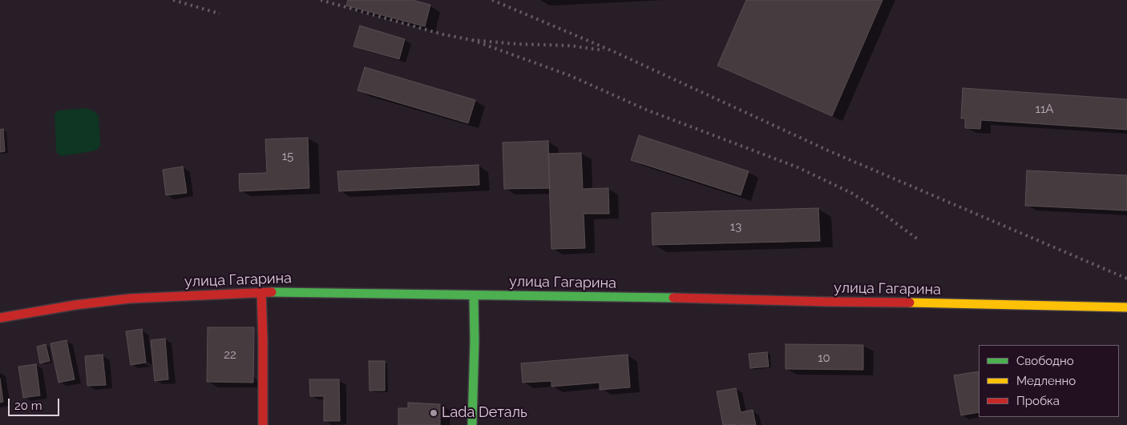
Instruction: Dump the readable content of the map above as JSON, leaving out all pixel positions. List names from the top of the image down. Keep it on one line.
{"streets":{"street":["улица Гагарина"]},"places":["Lada Dеталь"],"house_numbers":["11А","15","13","22","10"],"legend":["Свободно","Медленно","Пробка"],"scale_bar":"20 m"}
